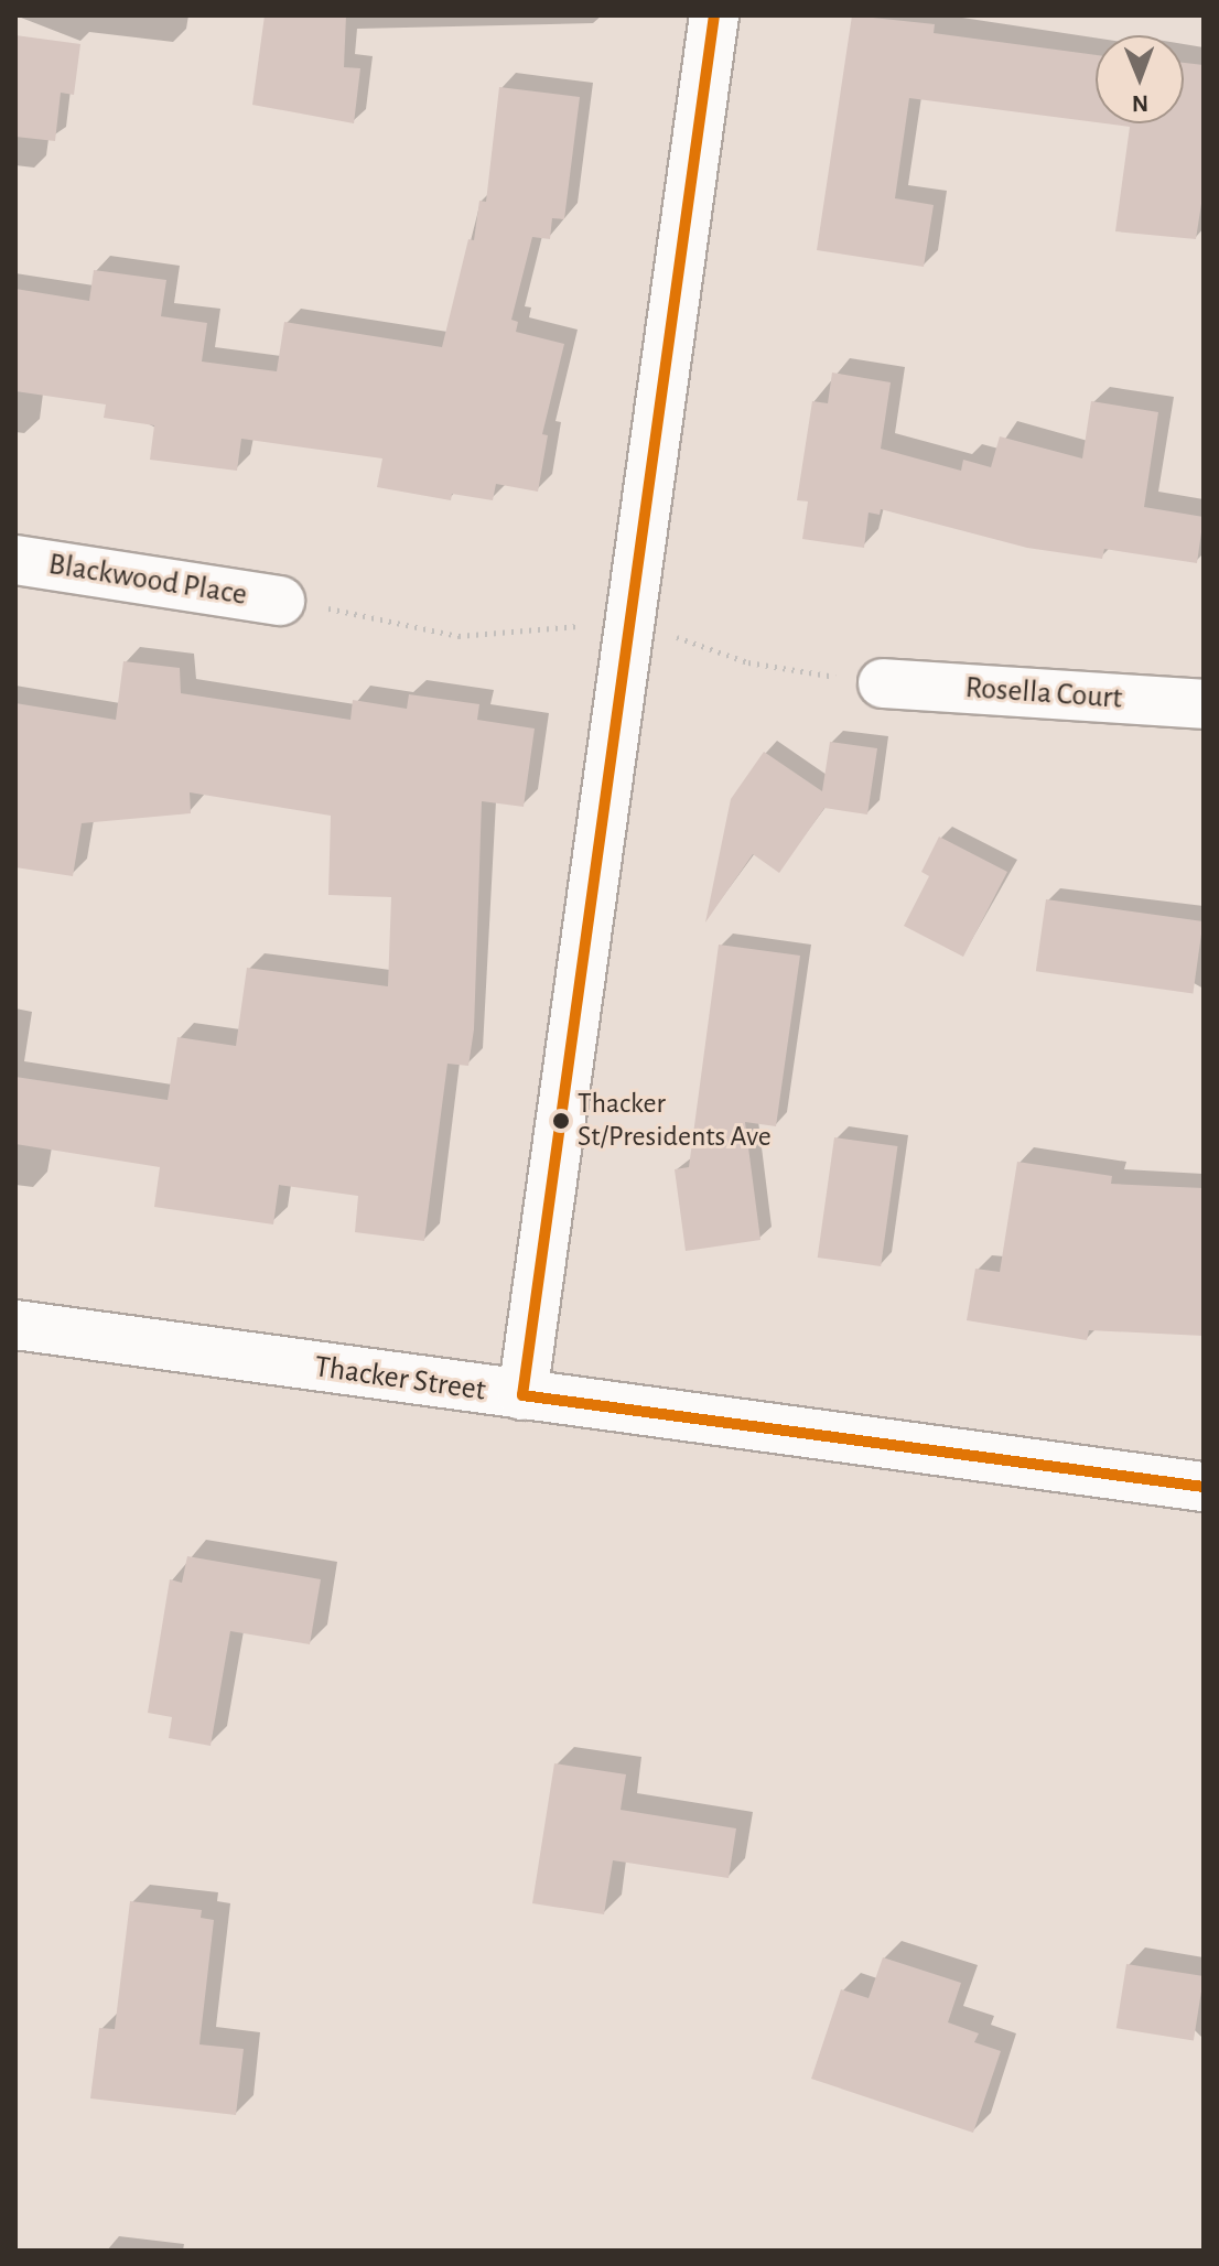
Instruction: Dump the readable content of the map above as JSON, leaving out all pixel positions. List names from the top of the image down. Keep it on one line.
{"streets":{"street":["Blackwood Place","Rosella Court","Thacker Street"]},"places":["Thacker St/Presidents Ave"],"north":"bottom"}
